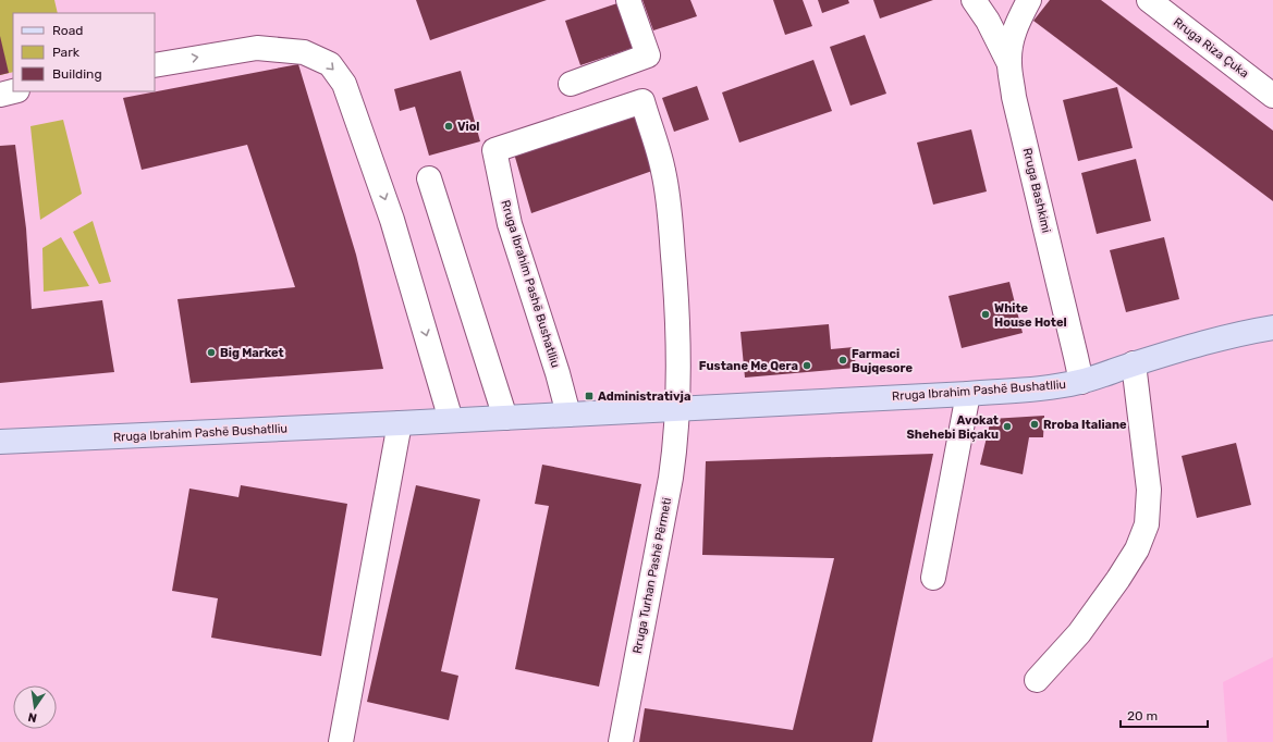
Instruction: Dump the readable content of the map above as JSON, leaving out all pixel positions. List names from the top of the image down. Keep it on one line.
{"streets":{"main road":["Rruga Ibrahim Pashë Bushatlliu"],"street":["Rruga Riza Çuka","Rruga Bashkimi","Rruga Turhan Pashë Përmeti"]},"crossings":[["Rruga Bashkimi","Rruga Ibrahim Pashë Bushatlliu"],["Rruga Ibrahim Pashë Bushatlliu","Rruga Turhan Pashë Përmeti"]],"places":{"other":["Viol","White House Hotel","Big Market","Farmaci Bujqesore","Fustane Me Qera","Rroba Italiane","Avokat Shehebi Biçaku"],"transit":["Administrativja"]},"legend":["Road","Park","Building"],"scale_bar":"20 m","north":"bottom"}
